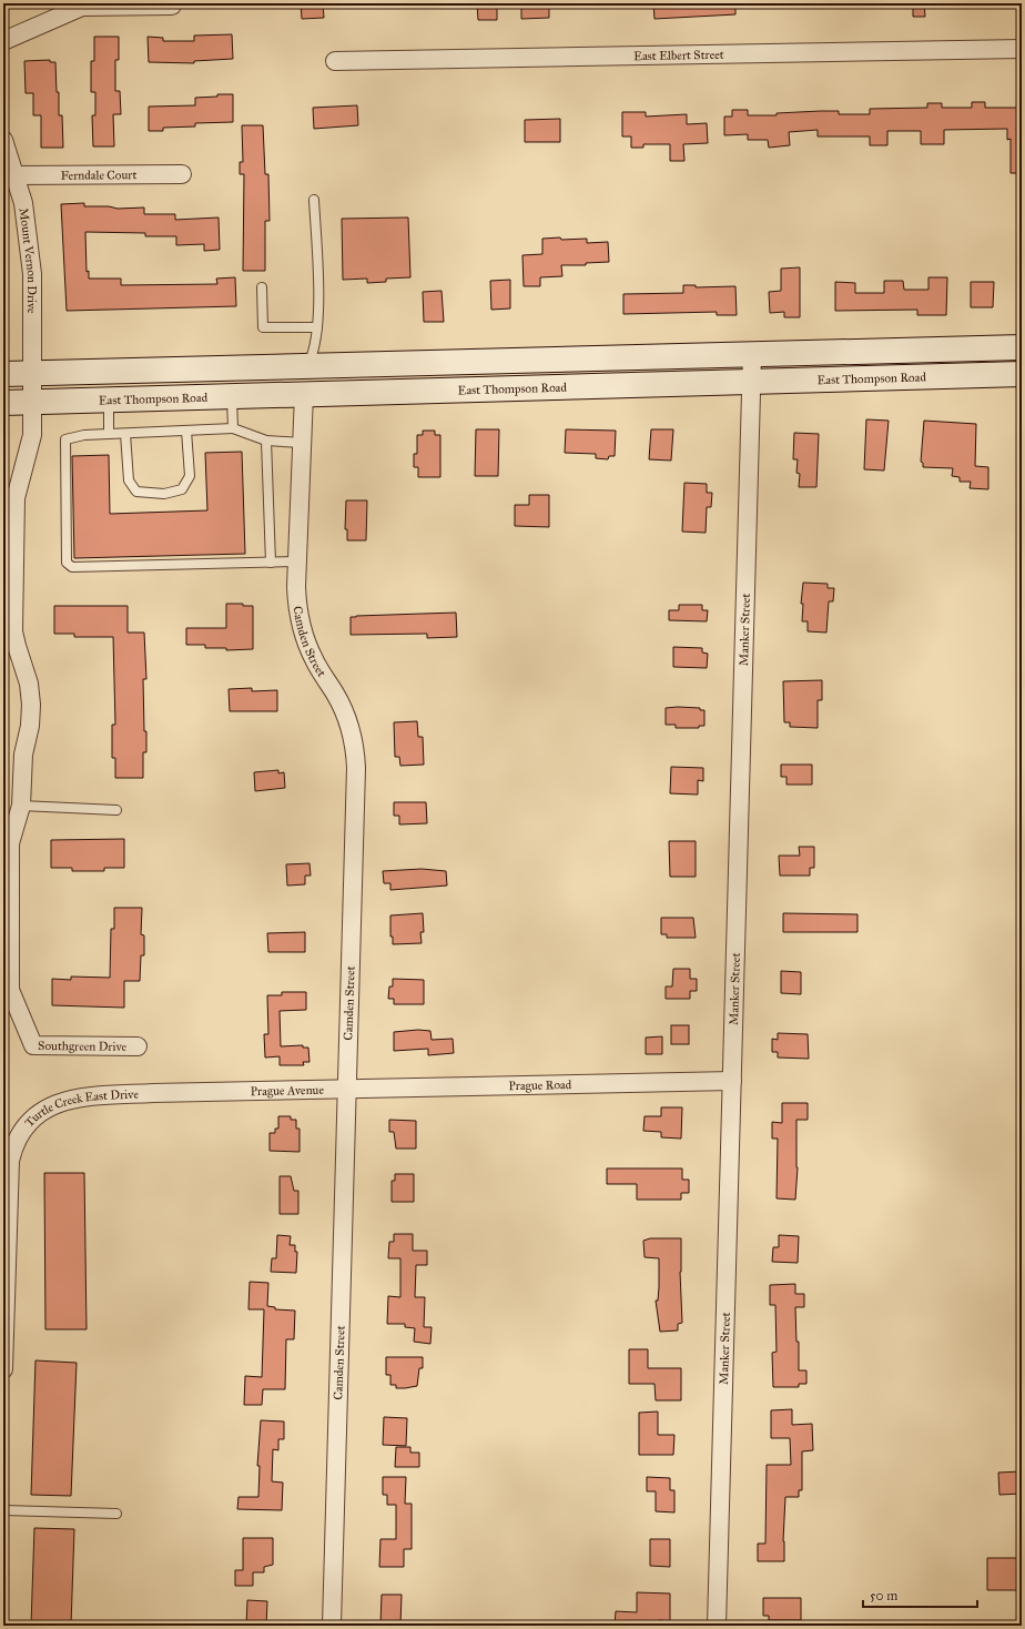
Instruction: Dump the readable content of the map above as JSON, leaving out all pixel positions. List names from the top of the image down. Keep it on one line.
{"streets":{"main road":["East Thompson Road"],"street":["East Elbert Street","Ferndale Court","Mount Vernon Drive","Manker Street","Camden Street","Southgreen Drive","Prague Road","Prague Avenue","Turtle Creek East Drive"]},"crossings":[["Ferndale Court","Mount Vernon Drive"],["Mount Vernon Drive","East Thompson Road"],["Mount Vernon Drive","Southgreen Drive"],["East Thompson Road","Manker Street"],["East Thompson Road","Camden Street"],["East Thompson Road","Southgreen Drive"],["Manker Street","Prague Road"],["Camden Street","Prague Road"],["Camden Street","Prague Avenue"],["Prague Road","Prague Avenue"],["Prague Avenue","Turtle Creek East Drive"]],"scale_bar":"50 m"}
